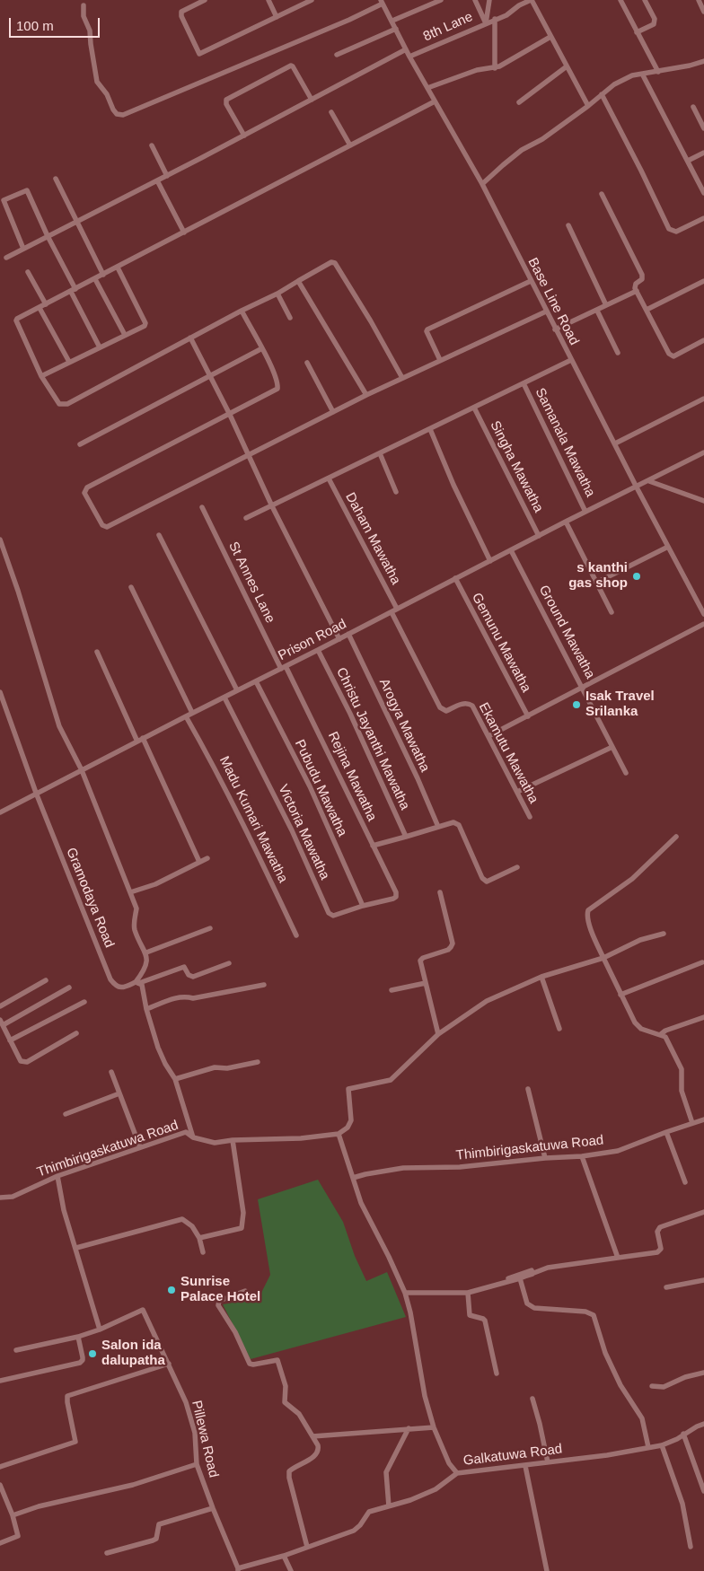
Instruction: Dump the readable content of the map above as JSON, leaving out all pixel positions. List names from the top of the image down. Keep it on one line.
{"streets":{"street":["8th Lane","Base Line Road","Samanala Mawatha","Singha Mawatha","Daham Mawatha","St Annes Lane","Ground Mawatha","Prison Road","Gemunu Mawatha","Arogya Mawatha","Christu Jayanthi Mawatha","Ekamutu Mawatha","Rejina Mawatha","Pubudu Mawatha","Madu Kumari Mawatha","Victoria Mawatha","Gramodaya Road","Thimbirigaskatuwa Road","Pillewa Road","Galkatuwa Road"]},"crossings":[["8th Lane","Base Line Road"],["Base Line Road","Prison Road"],["Samanala Mawatha","Prison Road"],["Singha Mawatha","Prison Road"],["Daham Mawatha","Prison Road"],["St Annes Lane","Prison Road"],["St Annes Lane","Rejina Mawatha"],["Ground Mawatha","Prison Road"],["Prison Road","Gemunu Mawatha"],["Prison Road","Arogya Mawatha"],["Prison Road","Christu Jayanthi Mawatha"],["Prison Road","Ekamutu Mawatha"],["Prison Road","Rejina Mawatha"],["Prison Road","Pubudu Mawatha"],["Prison Road","Madu Kumari Mawatha"],["Prison Road","Victoria Mawatha"],["Prison Road","Gramodaya Road"],["Rejina Mawatha","Victoria Mawatha"],["Pubudu Mawatha","Victoria Mawatha"],["Pillewa Road","Galkatuwa Road"]],"places":["s kanthi gas shop","Isak Travel Srilanka","Sunrise Palace Hotel","Salon ida dalupatha"],"scale_bar":"100 m"}
